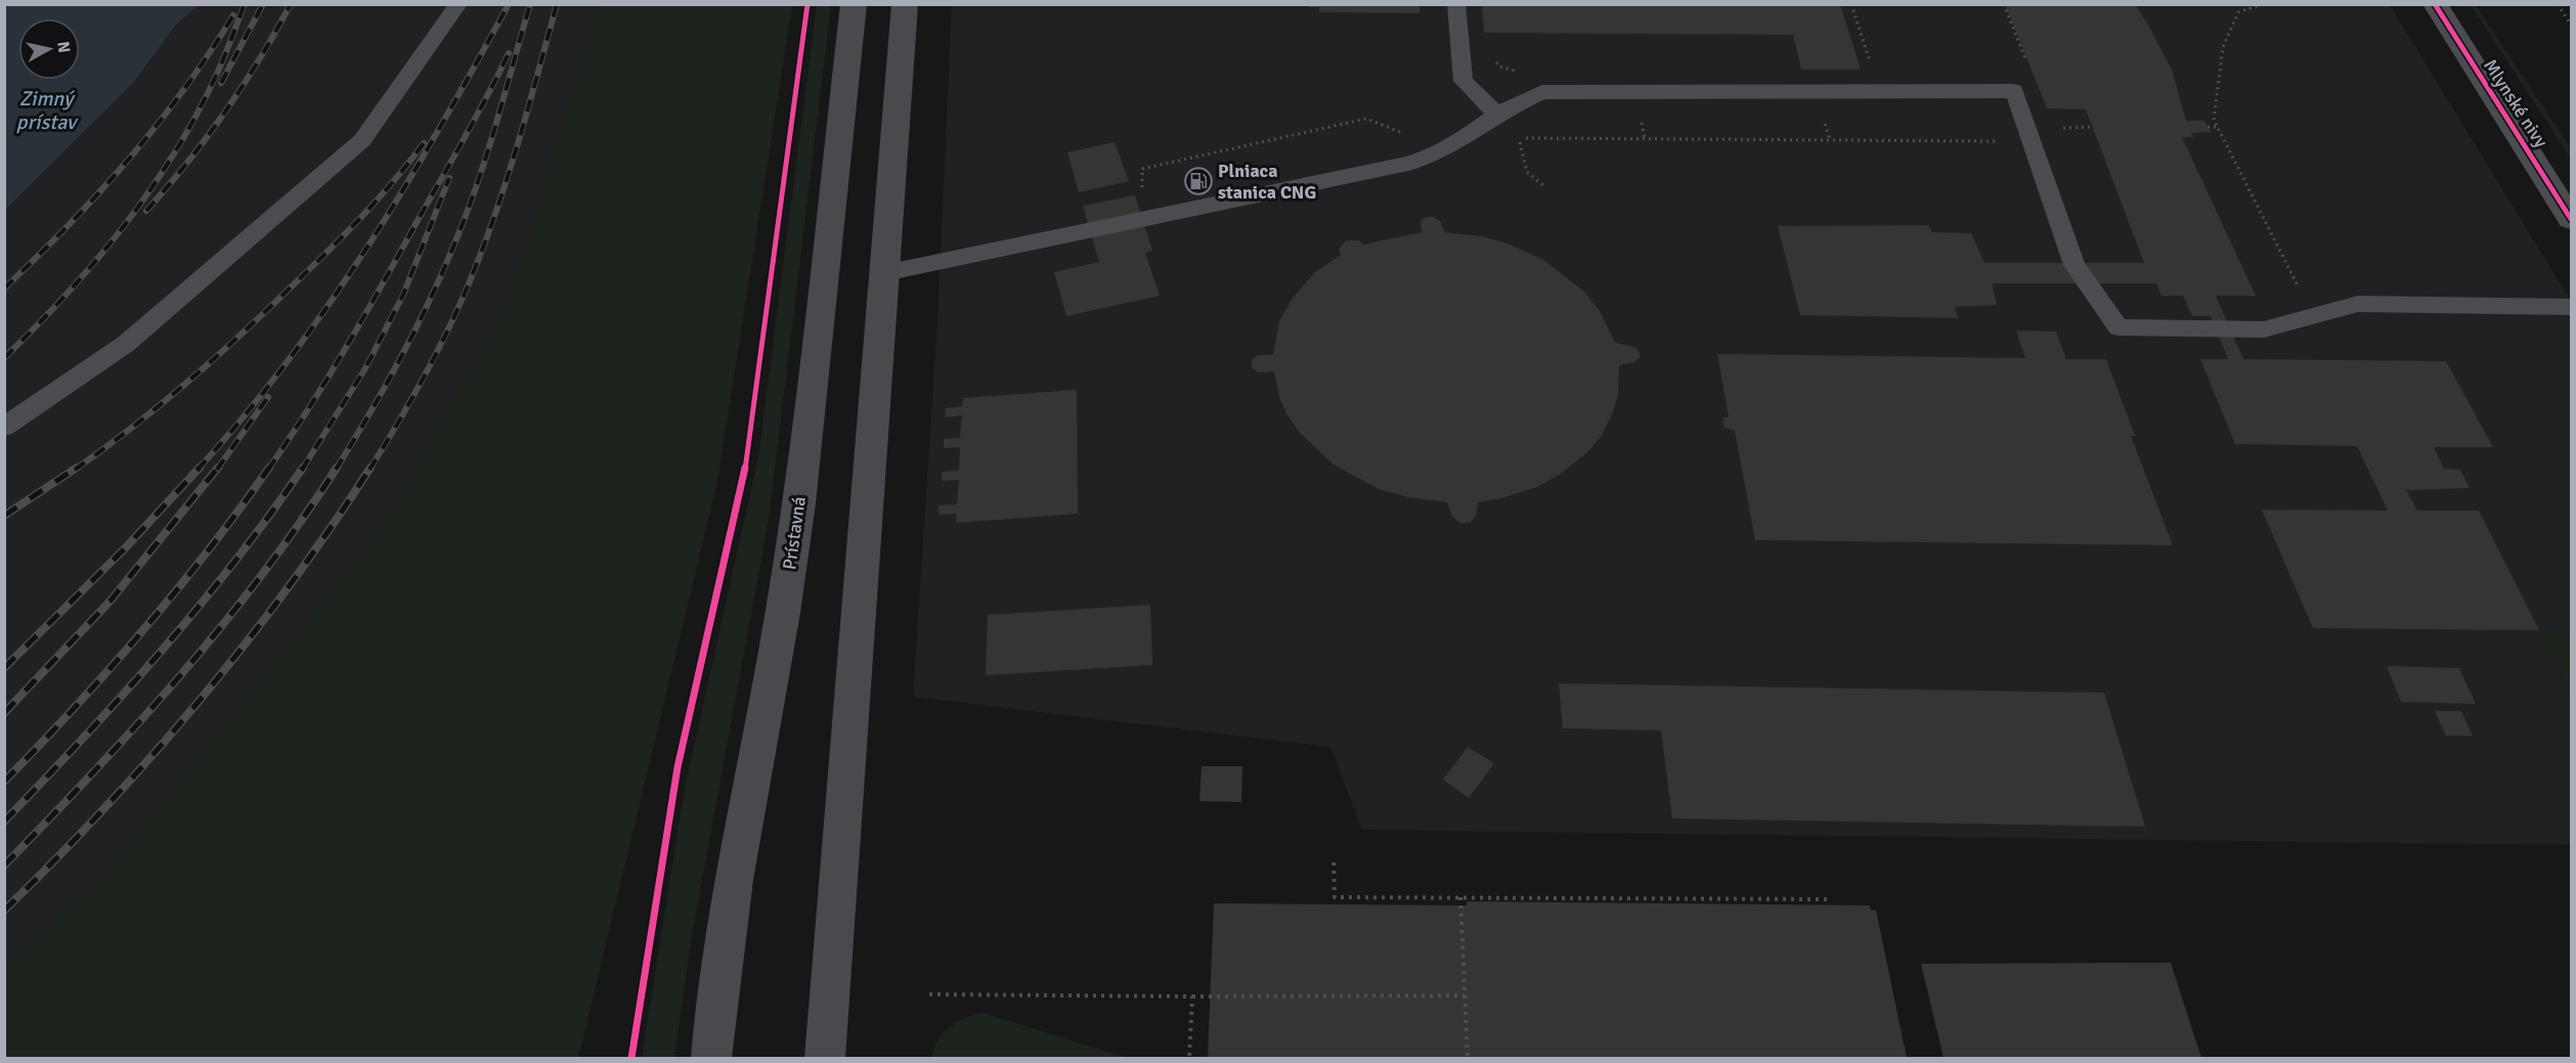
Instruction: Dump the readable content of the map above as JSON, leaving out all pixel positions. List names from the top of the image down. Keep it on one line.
{"streets":{"main road":["Prístavná"],"street":["Mlynské nivy"]},"water":["Zimný prístav"],"places":{"fuel station":["Plniaca stanica CNG"]},"north":"right"}
